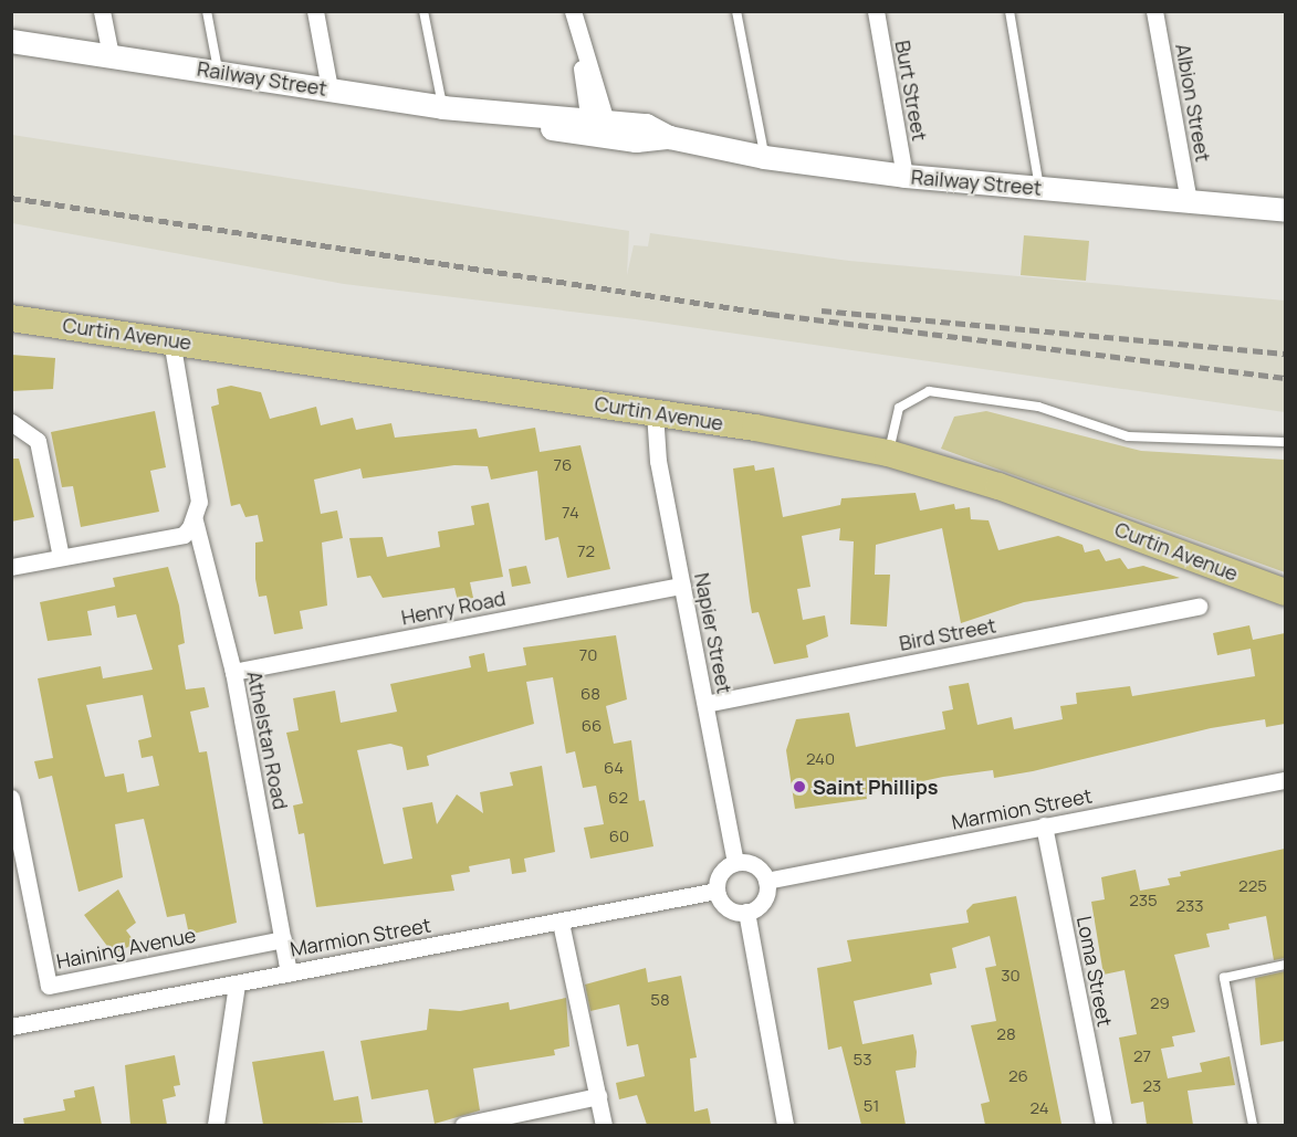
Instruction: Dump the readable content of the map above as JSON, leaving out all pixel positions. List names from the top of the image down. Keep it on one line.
{"streets":{"main road":["Curtin Avenue"],"street":["Railway Street","Burt Street","Albion Street","Henry Road","Napier Street","Bird Street","Athelstan Road","Marmion Street","Haining Avenue","Loma Street"]},"crossings":[["Railway Street","Burt Street"],["Railway Street","Albion Street"],["Curtin Avenue","Napier Street"],["Curtin Avenue","Athelstan Road"],["Henry Road","Napier Street"],["Henry Road","Athelstan Road"],["Napier Street","Bird Street"],["Napier Street","Marmion Street"],["Athelstan Road","Marmion Street"],["Athelstan Road","Haining Avenue"],["Marmion Street","Loma Street"]],"places":["Saint Phillips"],"house_numbers":["76","74","72","70","68","66","240","64","62","60","225","235","233","30","58","29","28","27","53","26","23","51","24"]}
